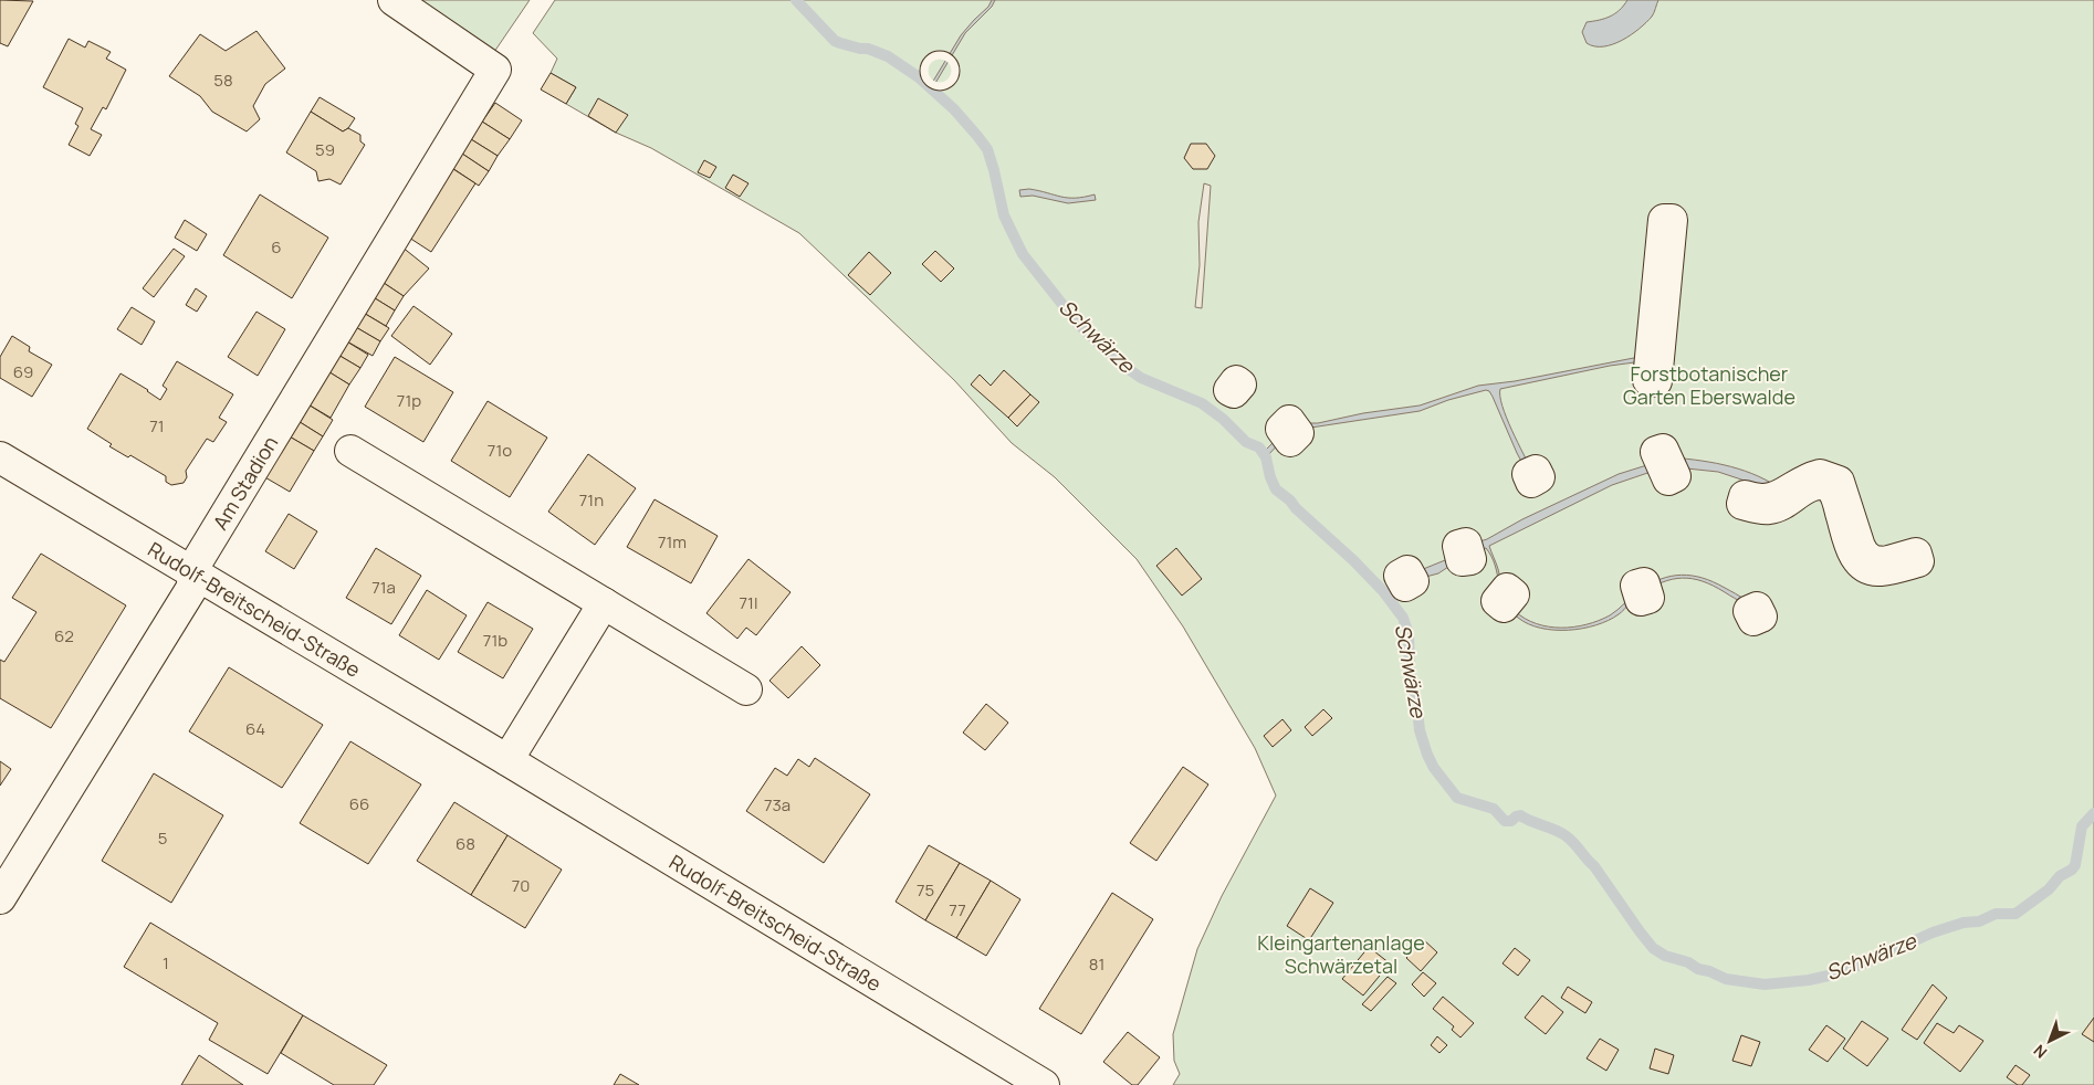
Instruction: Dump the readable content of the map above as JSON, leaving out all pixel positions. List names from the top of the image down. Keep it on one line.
{"streets":{"street":["Am Stadion","Rudolf-Breitscheid-Straße"]},"crossings":[["Am Stadion","Rudolf-Breitscheid-Straße"]],"water":["Schwärze"],"parks":["Forstbotanischer Garten Eberswalde","Kleingartenanlage Schwärzetal"],"house_numbers":["58","59","6","69","71p","71","71o","71n","71m","71a","71l","62","71b","64","66","73a","5","68","70","75","77","1","81"],"north":"bottom left"}
